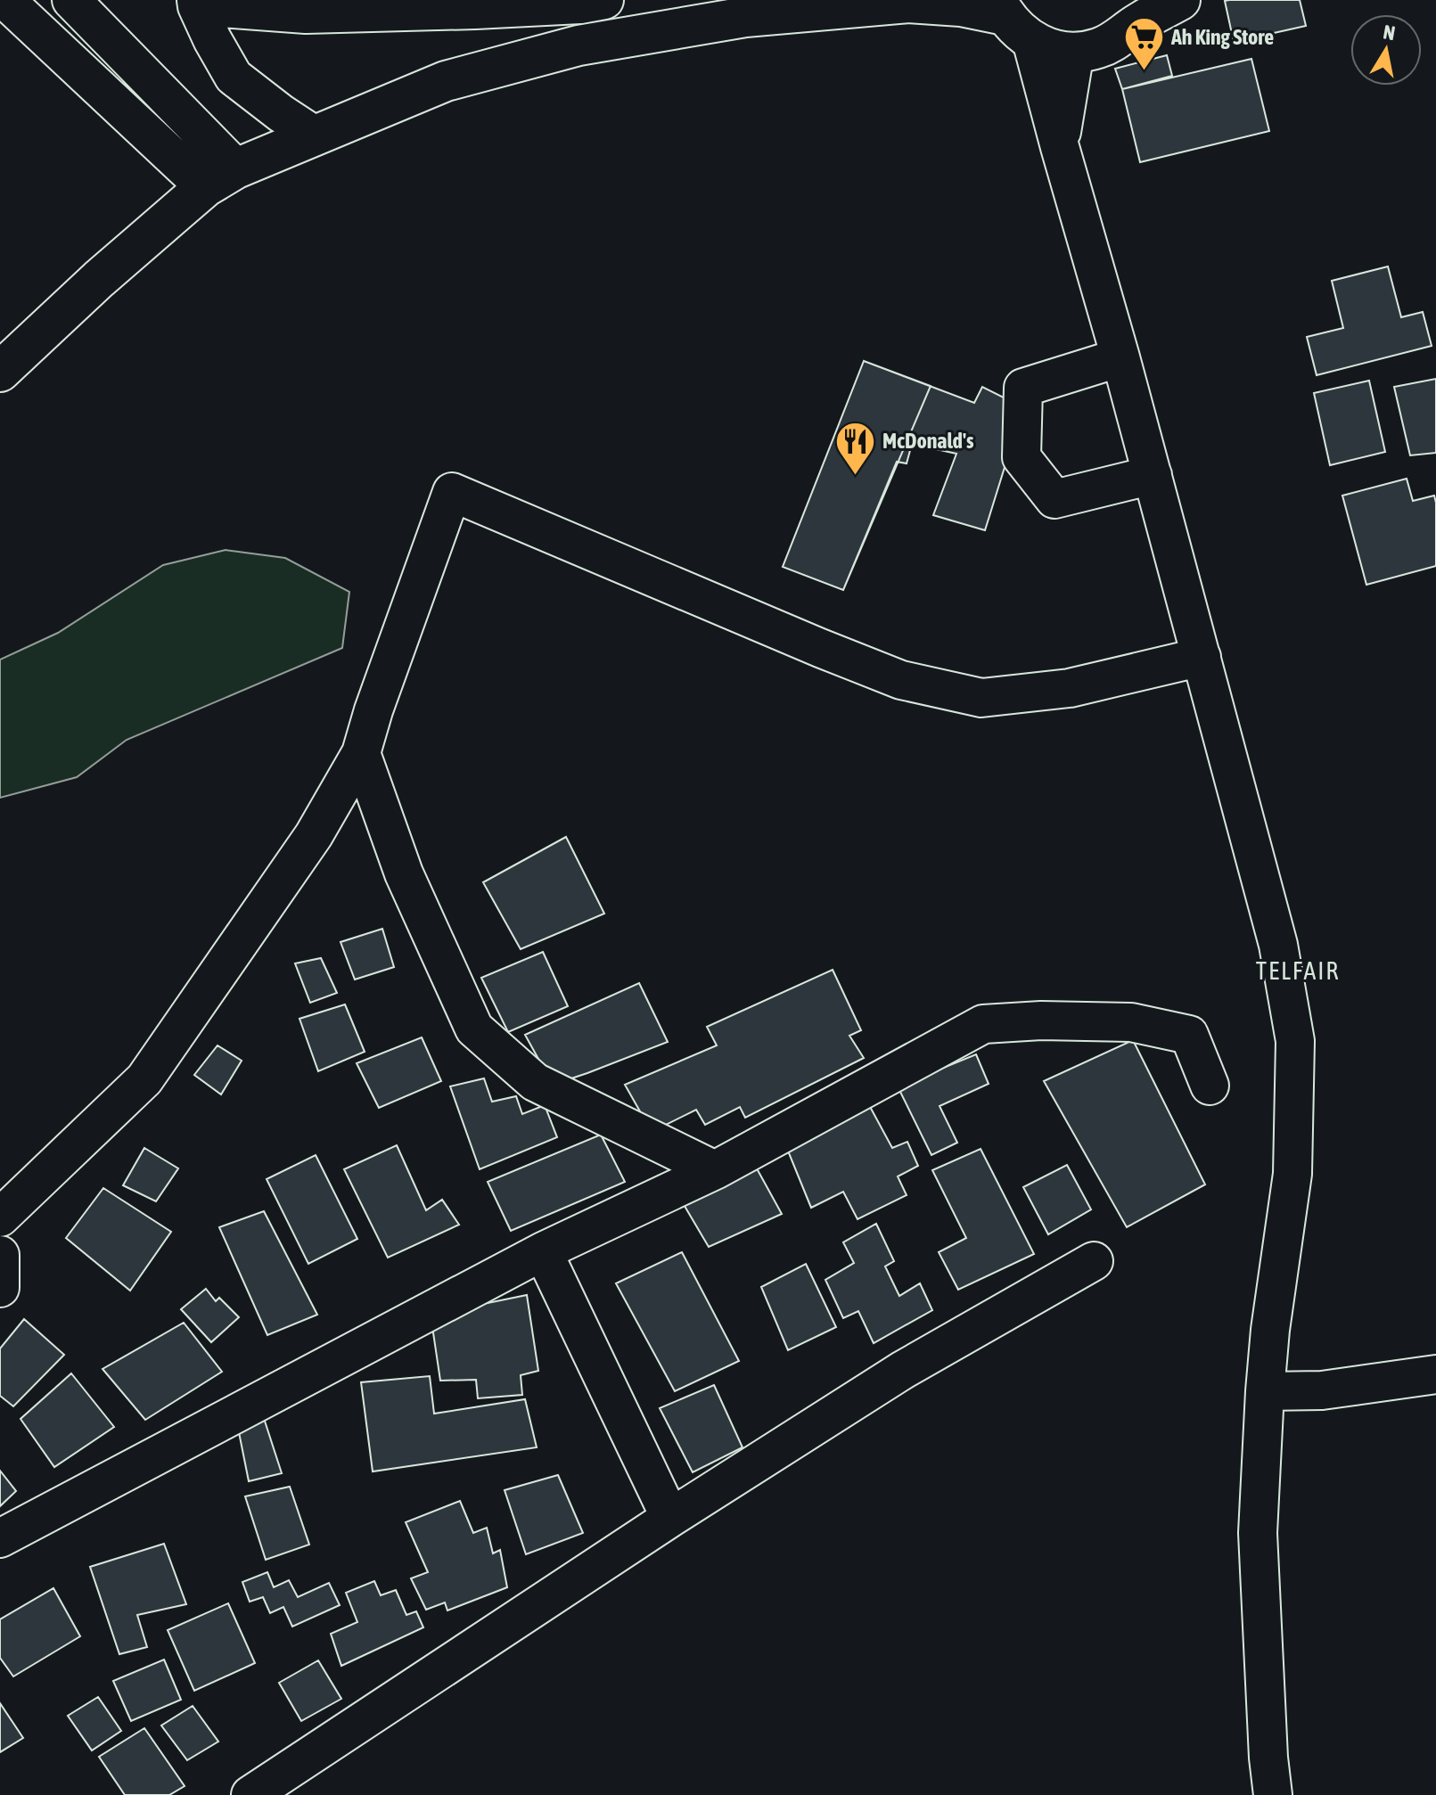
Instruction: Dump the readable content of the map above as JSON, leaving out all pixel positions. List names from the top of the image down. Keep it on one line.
{"districts":["TELFAIR"],"places":{"supermarket":["Ah King Store"],"restaurant":["McDonald's"]},"north":"top"}
